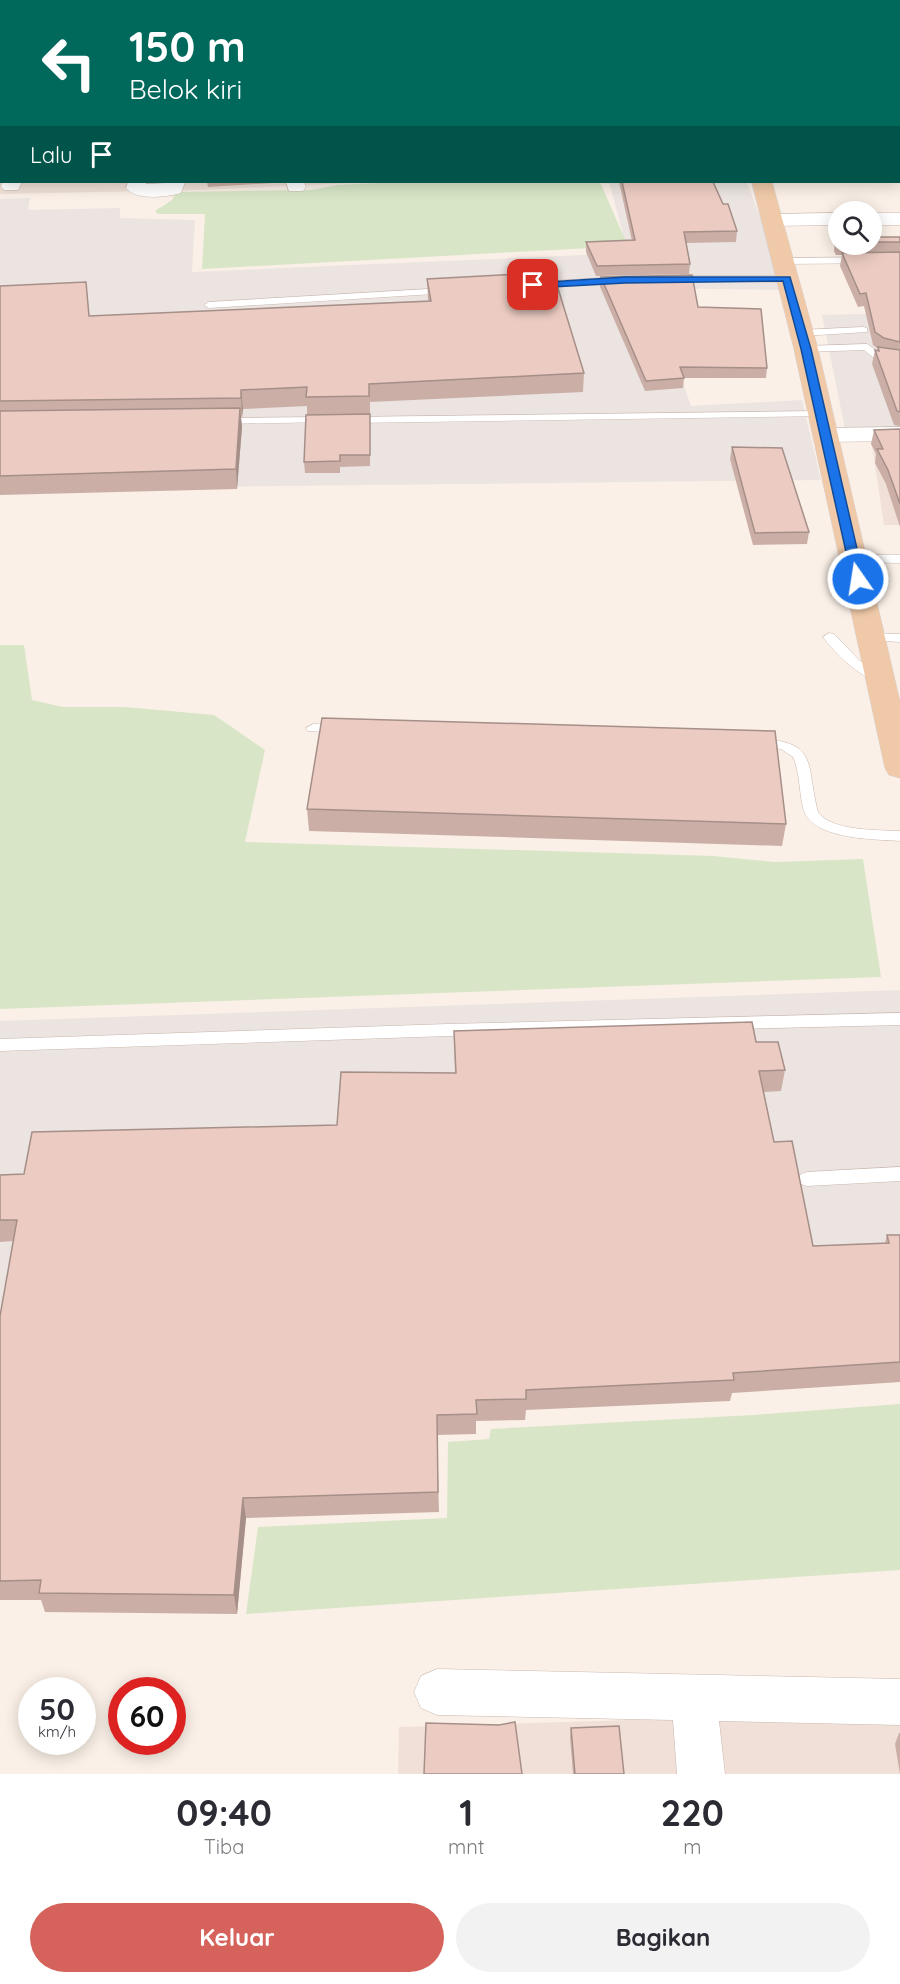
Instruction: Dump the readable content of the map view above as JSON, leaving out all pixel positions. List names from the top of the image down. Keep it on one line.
{"page":{"turn":["150 m","Belok kiri"],"then":"Lalu","speed":"50 km/h","limit":"60","eta":["09:40","Tiba","1","mnt","220","m"],"buttons":["Keluar","Bagikan"]}}
